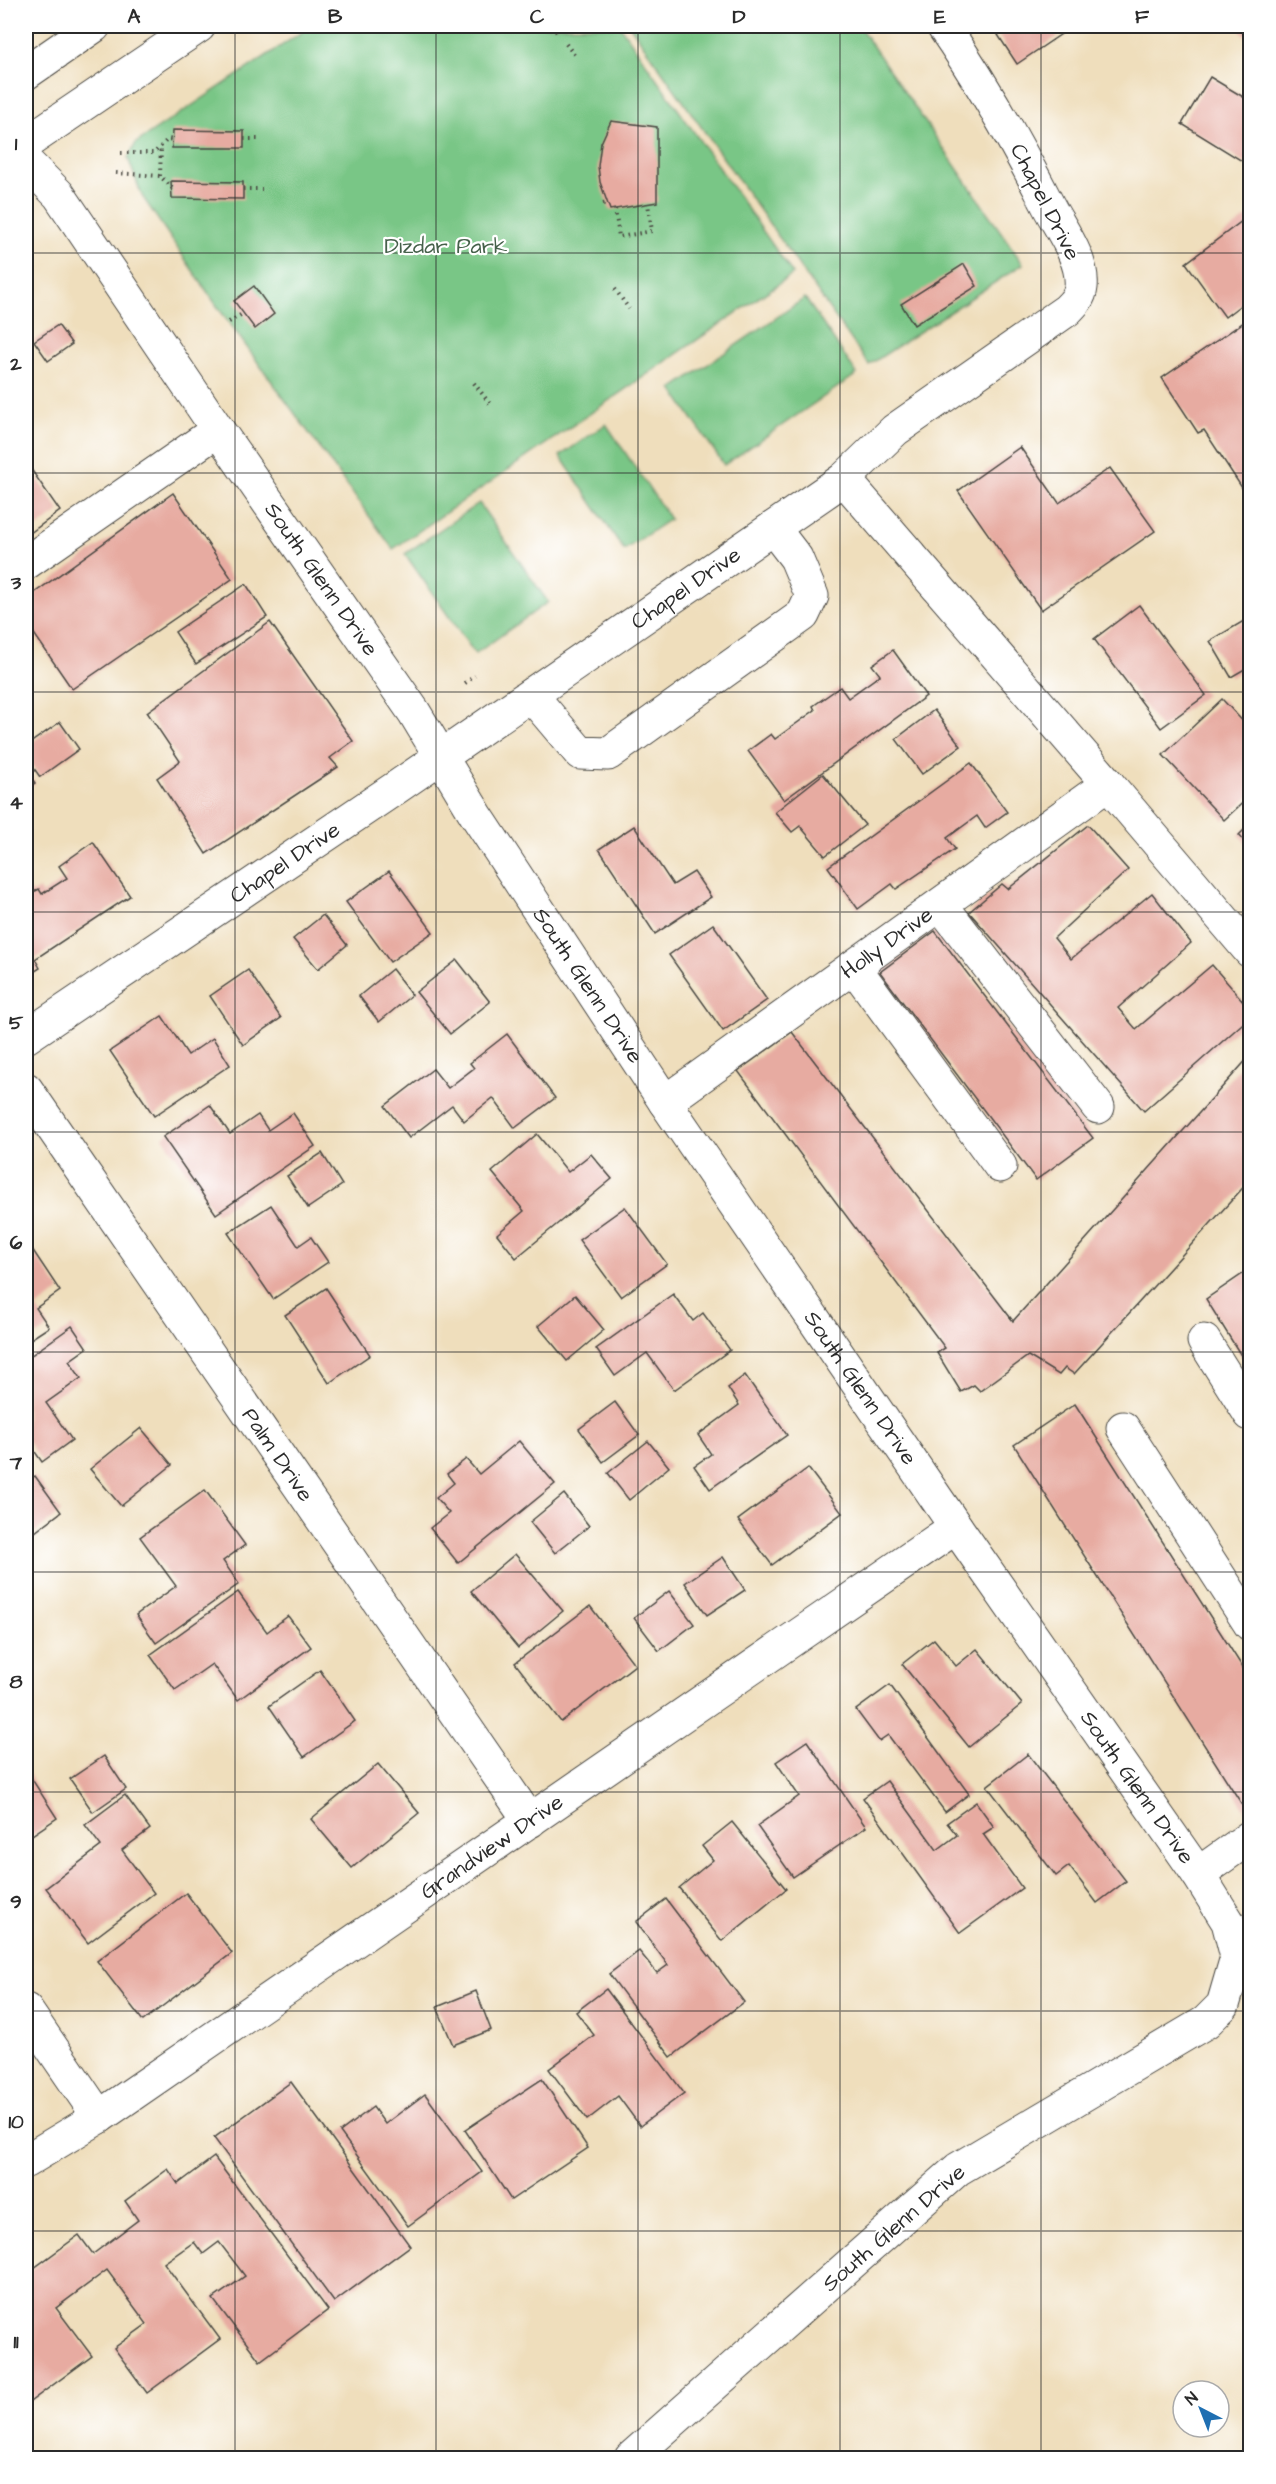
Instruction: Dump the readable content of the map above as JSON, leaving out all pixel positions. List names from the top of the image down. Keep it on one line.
{"streets":{"street":["Chapel Drive","South Glenn Drive","Holly Drive","Palm Drive","Grandview Drive"]},"crossings":[["Chapel Drive","South Glenn Drive"],["South Glenn Drive","Holly Drive"],["South Glenn Drive","Grandview Drive"],["Palm Drive","Grandview Drive"]],"parks":["Dizdar Park"],"north":"top left","grid":{"columns":["A","B","C","D","E","F"],"rows":["1","2","3","4","5","6","7","8","9","10","11"]}}
